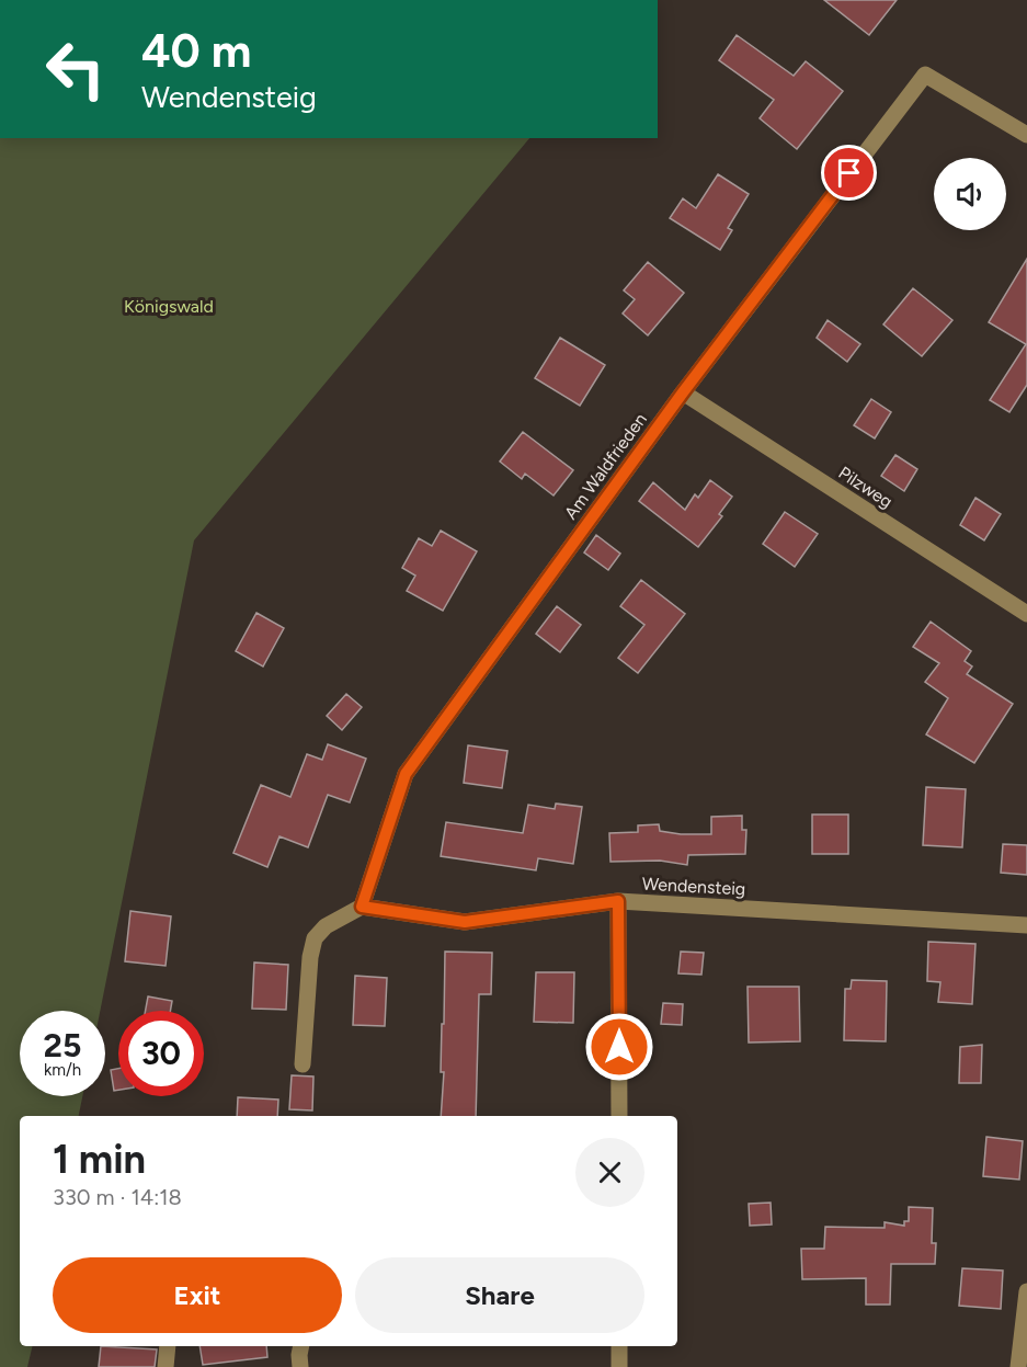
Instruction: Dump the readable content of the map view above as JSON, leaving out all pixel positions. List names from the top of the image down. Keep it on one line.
{"streets":{"street":["Am Waldfrieden","Pilzweg","Wendensteig"]},"crossings":[["Am Waldfrieden","Pilzweg"],["Am Waldfrieden","Wendensteig"]],"parks":["Königswald"],"page":{"turn":["40 m","Wendensteig"],"speed":"25 km/h","limit":"30","heading":["1 min","330 m · 14:18"],"buttons":["Exit","Share"]}}
